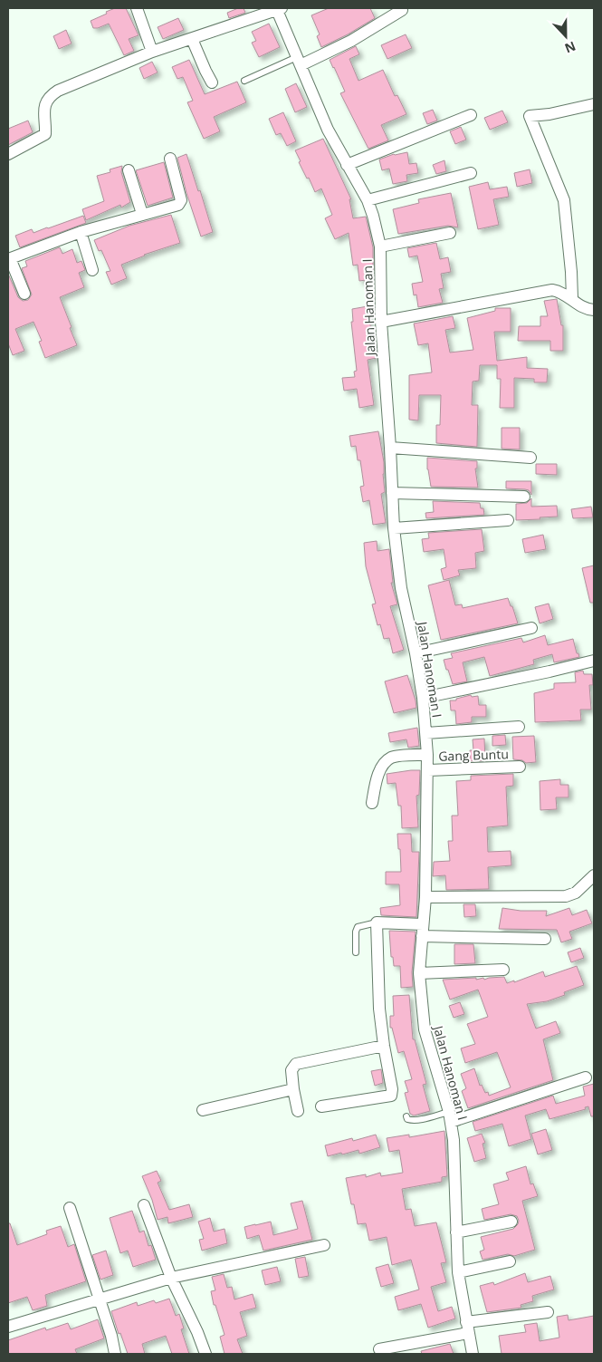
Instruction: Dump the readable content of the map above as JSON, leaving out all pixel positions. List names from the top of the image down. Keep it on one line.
{"streets":{"street":["Jalan Hanoman I","Gang Buntu"]},"crossings":[["Jalan Hanoman I","Gang Buntu"]],"north":"bottom"}
